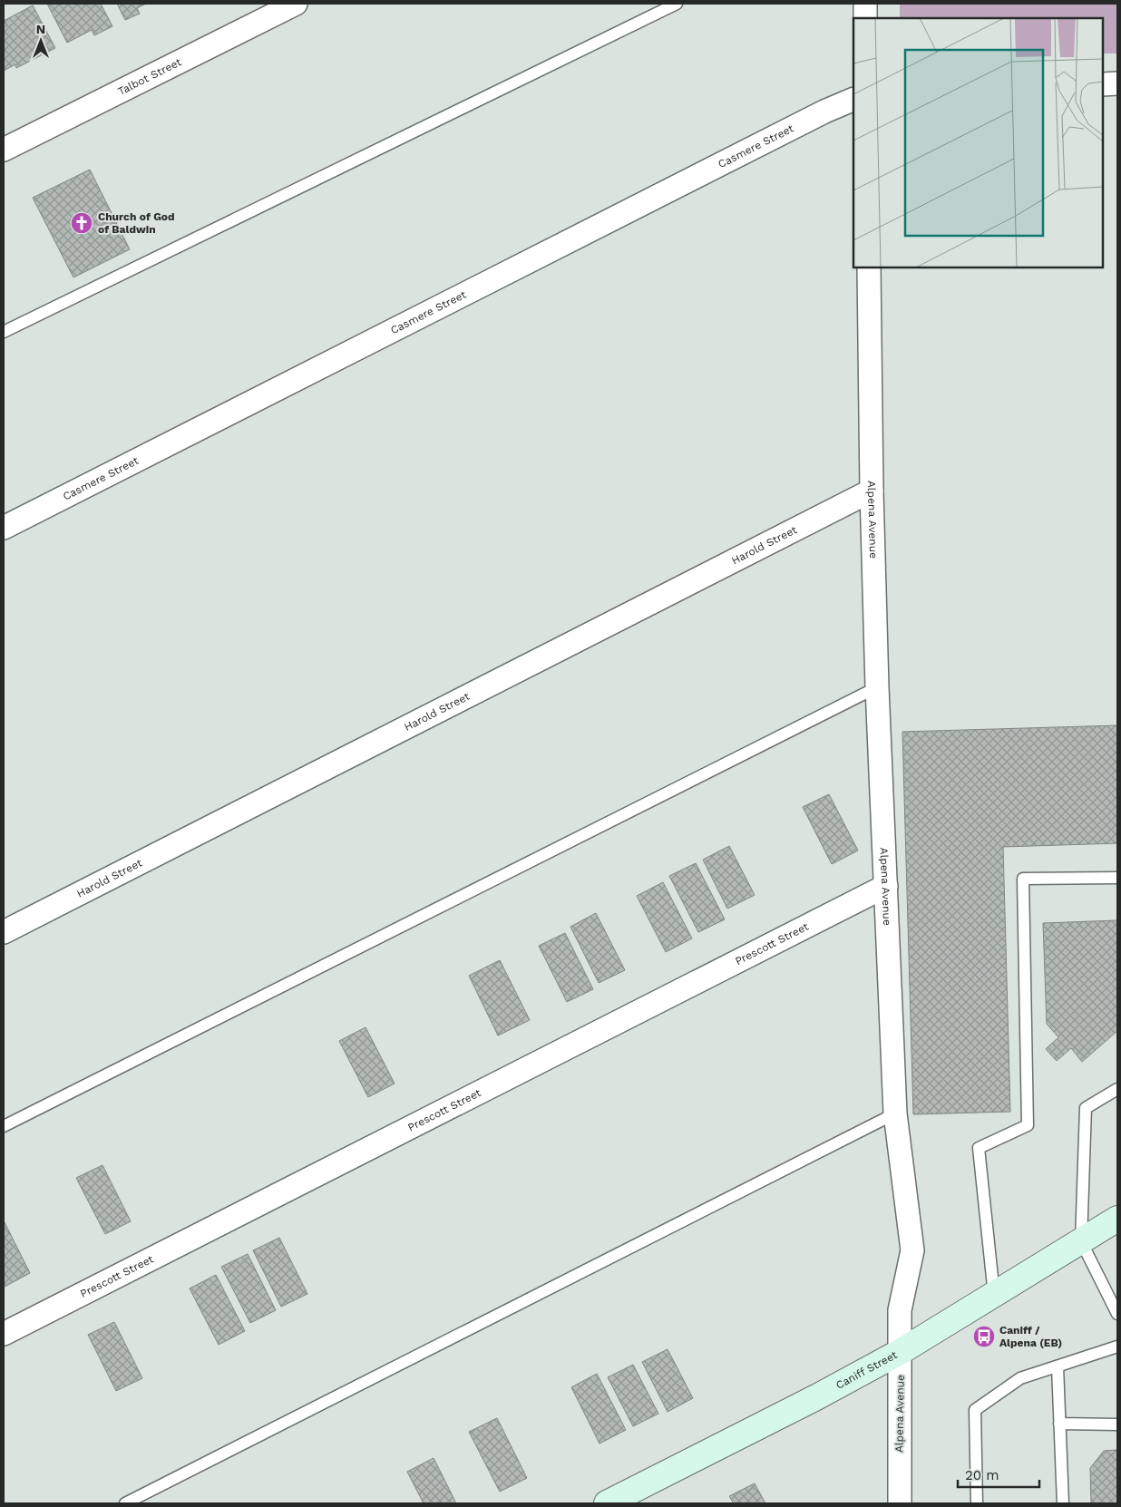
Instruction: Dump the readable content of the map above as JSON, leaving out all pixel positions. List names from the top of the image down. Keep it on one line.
{"streets":{"street":["Talbot Street","Casmere Street","Alpena Avenue","Harold Street","Prescott Street","Caniff Street"]},"crossings":[["Alpena Avenue","Harold Street"],["Alpena Avenue","Prescott Street"],["Alpena Avenue","Caniff Street"]],"places":{"church":["Church of God of Baldwin"],"bus stop":["Caniff / Alpena (EB)"]},"scale_bar":"20 m","north":"top"}
